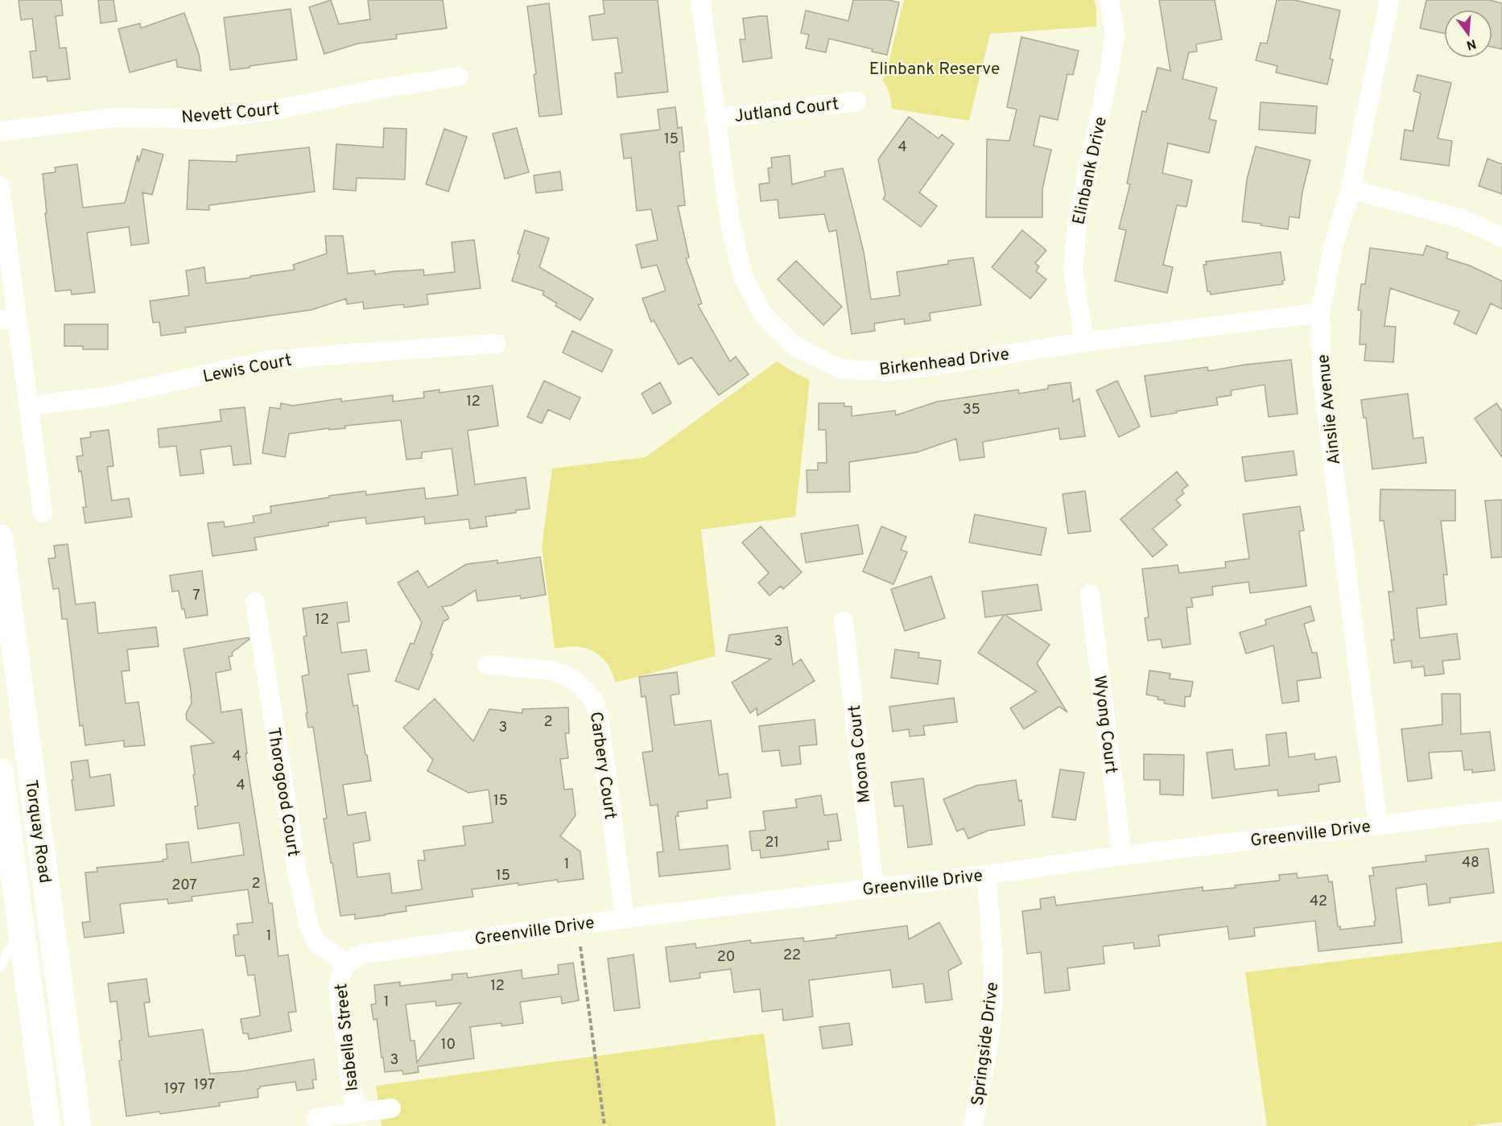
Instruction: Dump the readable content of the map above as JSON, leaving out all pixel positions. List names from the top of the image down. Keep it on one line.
{"streets":{"main road":["Torquay Road"],"street":["Jutland Court","Nevett Court","Elinbank Drive","Birkenhead Drive","Lewis Court","Ainslie Avenue","Wyong Court","Moona Court","Carbery Court","Thorogood Court","Greenville Drive","Isabella Street","Springside Drive"]},"crossings":[["Jutland Court","Birkenhead Drive"],["Elinbank Drive","Birkenhead Drive"],["Birkenhead Drive","Ainslie Avenue"],["Ainslie Avenue","Greenville Drive"],["Wyong Court","Greenville Drive"],["Moona Court","Greenville Drive"],["Carbery Court","Greenville Drive"],["Thorogood Court","Greenville Drive"],["Thorogood Court","Isabella Street"],["Greenville Drive","Isabella Street"],["Greenville Drive","Springside Drive"]],"parks":["Elinbank Reserve"],"house_numbers":["15","4","12","35","7","12","3","2","3","4","4","15","21","48","1","15","2","207","42","1","22","20","12","1","10","3","197","197"],"north":"bottom"}
